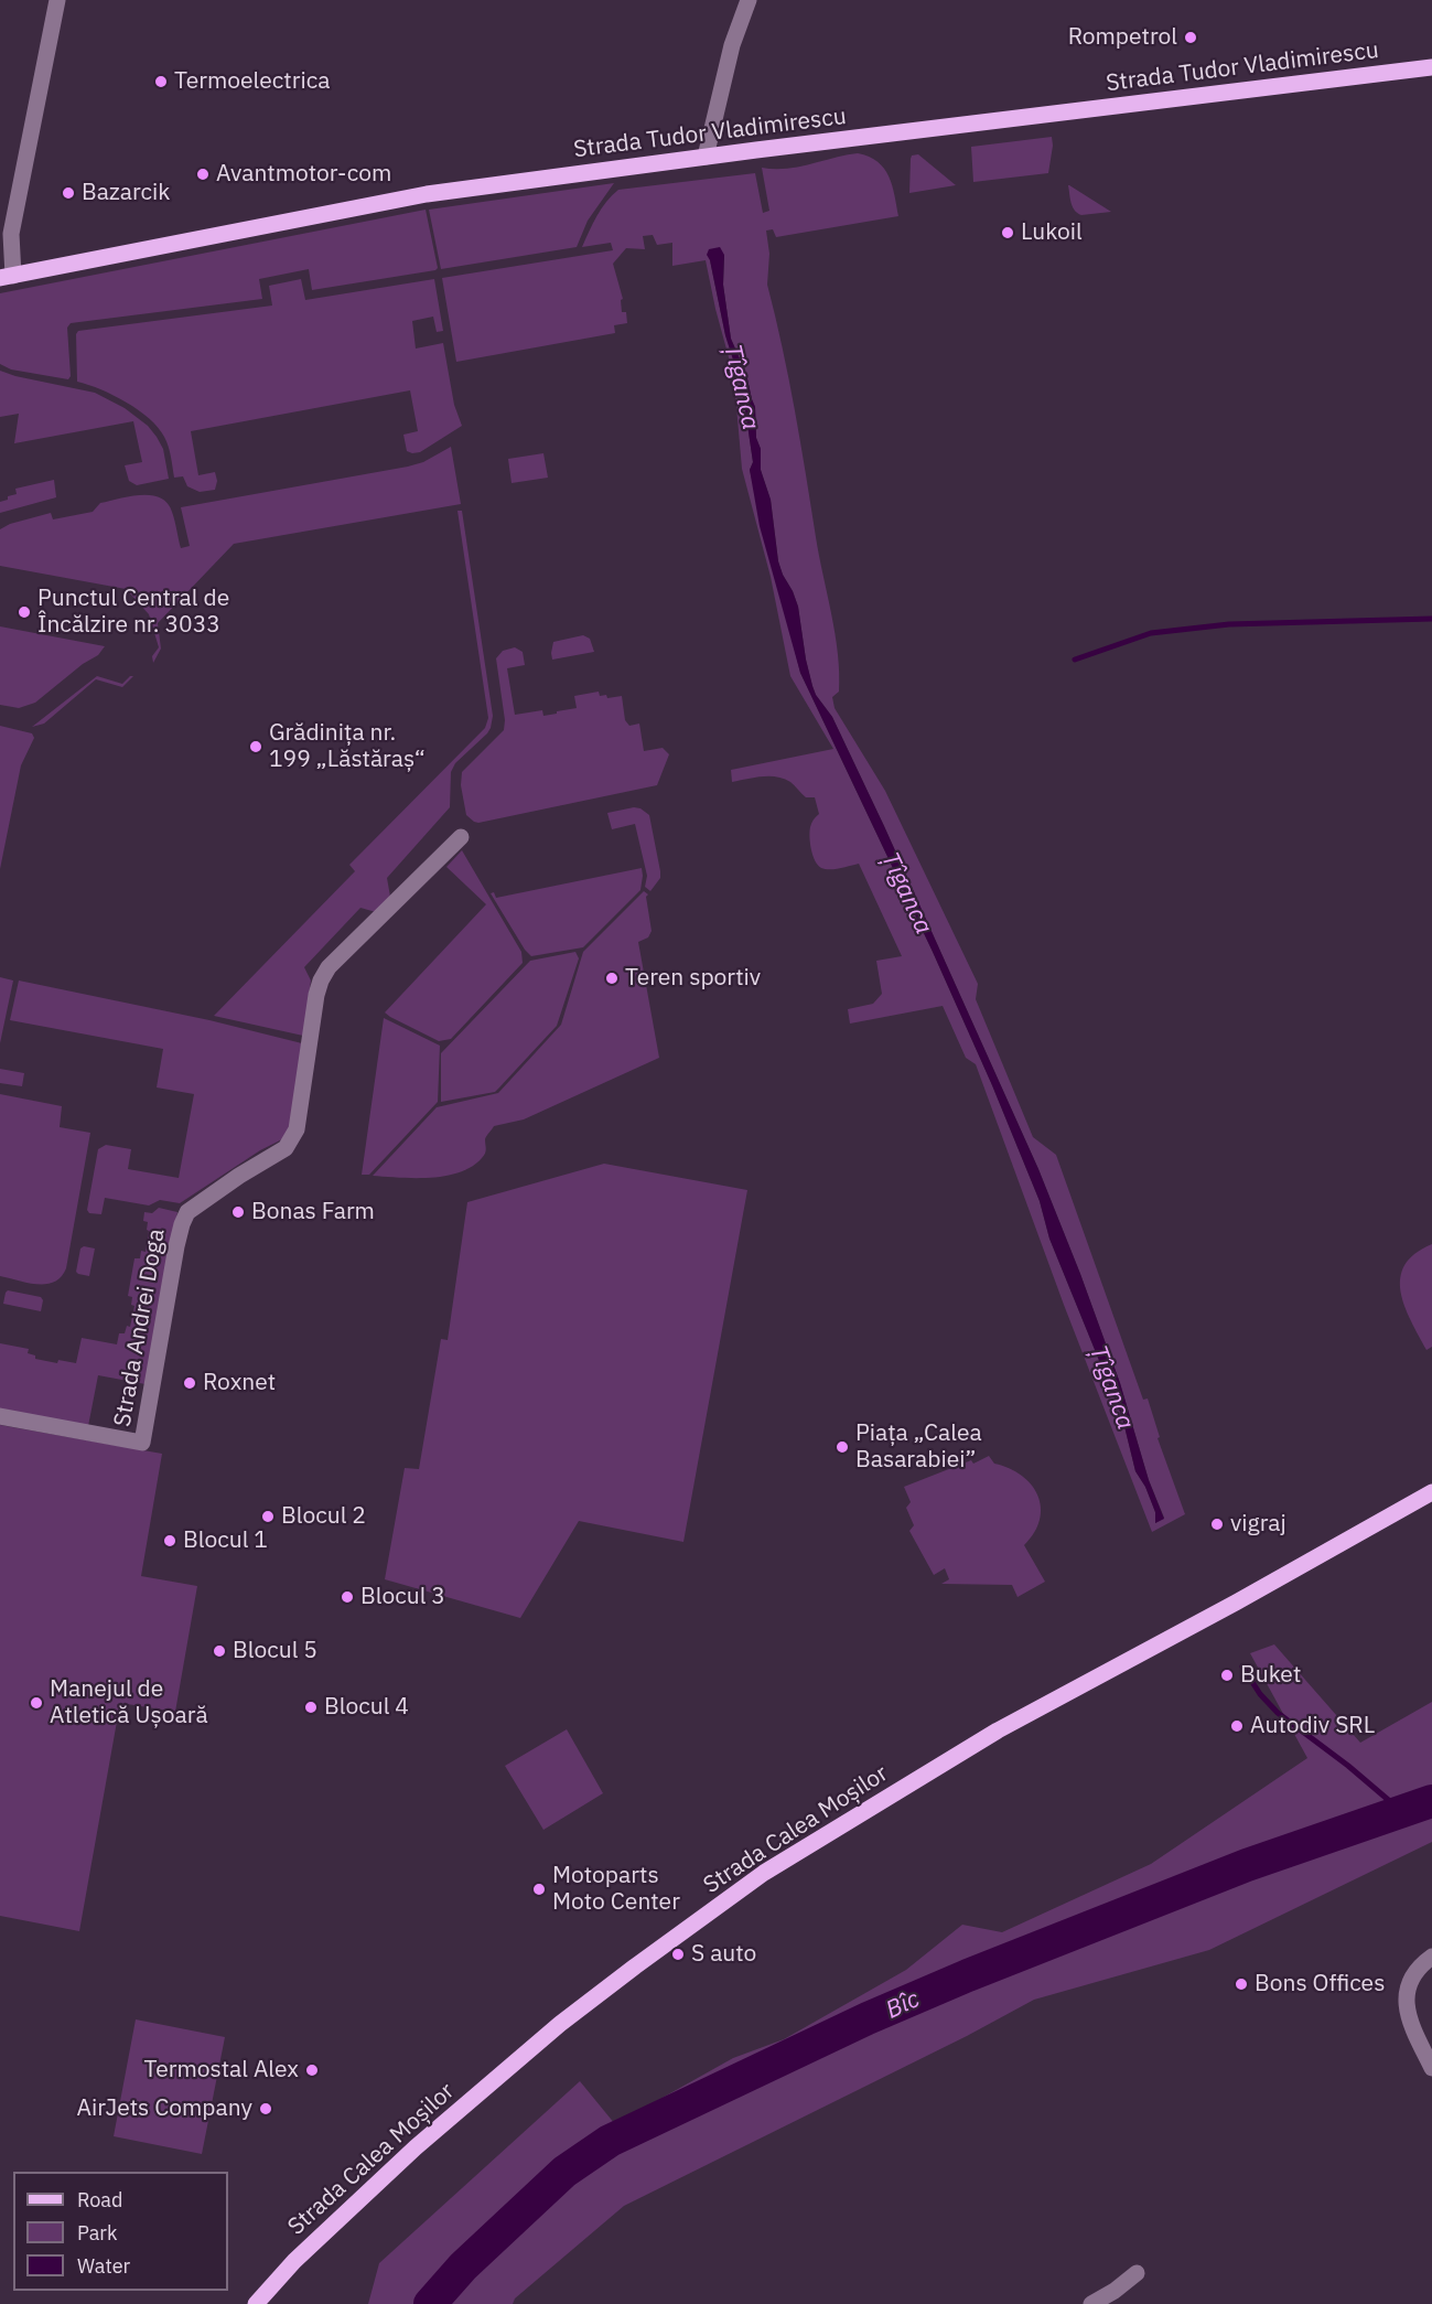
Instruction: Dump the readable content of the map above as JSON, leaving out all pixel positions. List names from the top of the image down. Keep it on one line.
{"streets":{"main road":["Strada Tudor Vladimirescu","Strada Calea Moșilor"],"street":["Strada Andrei Doga"]},"water":["Țîganca","Bîc"],"places":["Rompetrol","Termoelectrica","Avantmotor-com","Bazarcik","Lukoil","Punctul Central de Încălzire nr. 3033","Grădinița nr. 199 „Lăstăraș“","Teren sportiv","Bonas Farm","Roxnet","Piața „Calea Basarabiei”","Blocul 2","vigraj","Blocul 1","Blocul 3","Blocul 5","Buket","Manejul de Atletică Ușoară","Blocul 4","Autodiv SRL","Motoparts Moto Center","S auto","Bons Offices","Termostal Alex","AirJets Company"],"legend":["Road","Park","Water"]}
